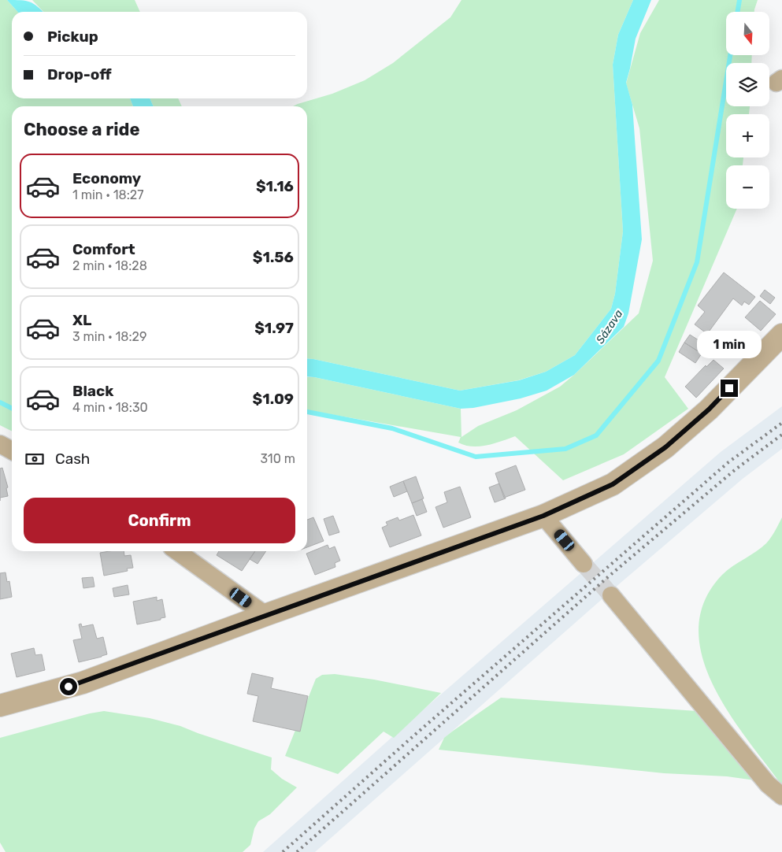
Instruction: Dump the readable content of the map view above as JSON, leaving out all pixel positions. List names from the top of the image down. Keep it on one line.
{"water":["Sázava"],"north":"bottom","page":{"map_buttons":["+","−"],"banner":["Pickup","Drop-off"],"heading":"Choose a ride","list":[{"name":"Economy","note":"1 min · 18:27","value":"$1.16"},{"name":"Comfort","note":"2 min · 18:28","value":"$1.56"},{"name":"XL","note":"3 min · 18:29","value":"$1.97"},{"name":"Black","note":"4 min · 18:30","value":"$1.09"}],"bubble":"1 min","pay":["Cash","310 m"],"buttons":"Confirm"}}
